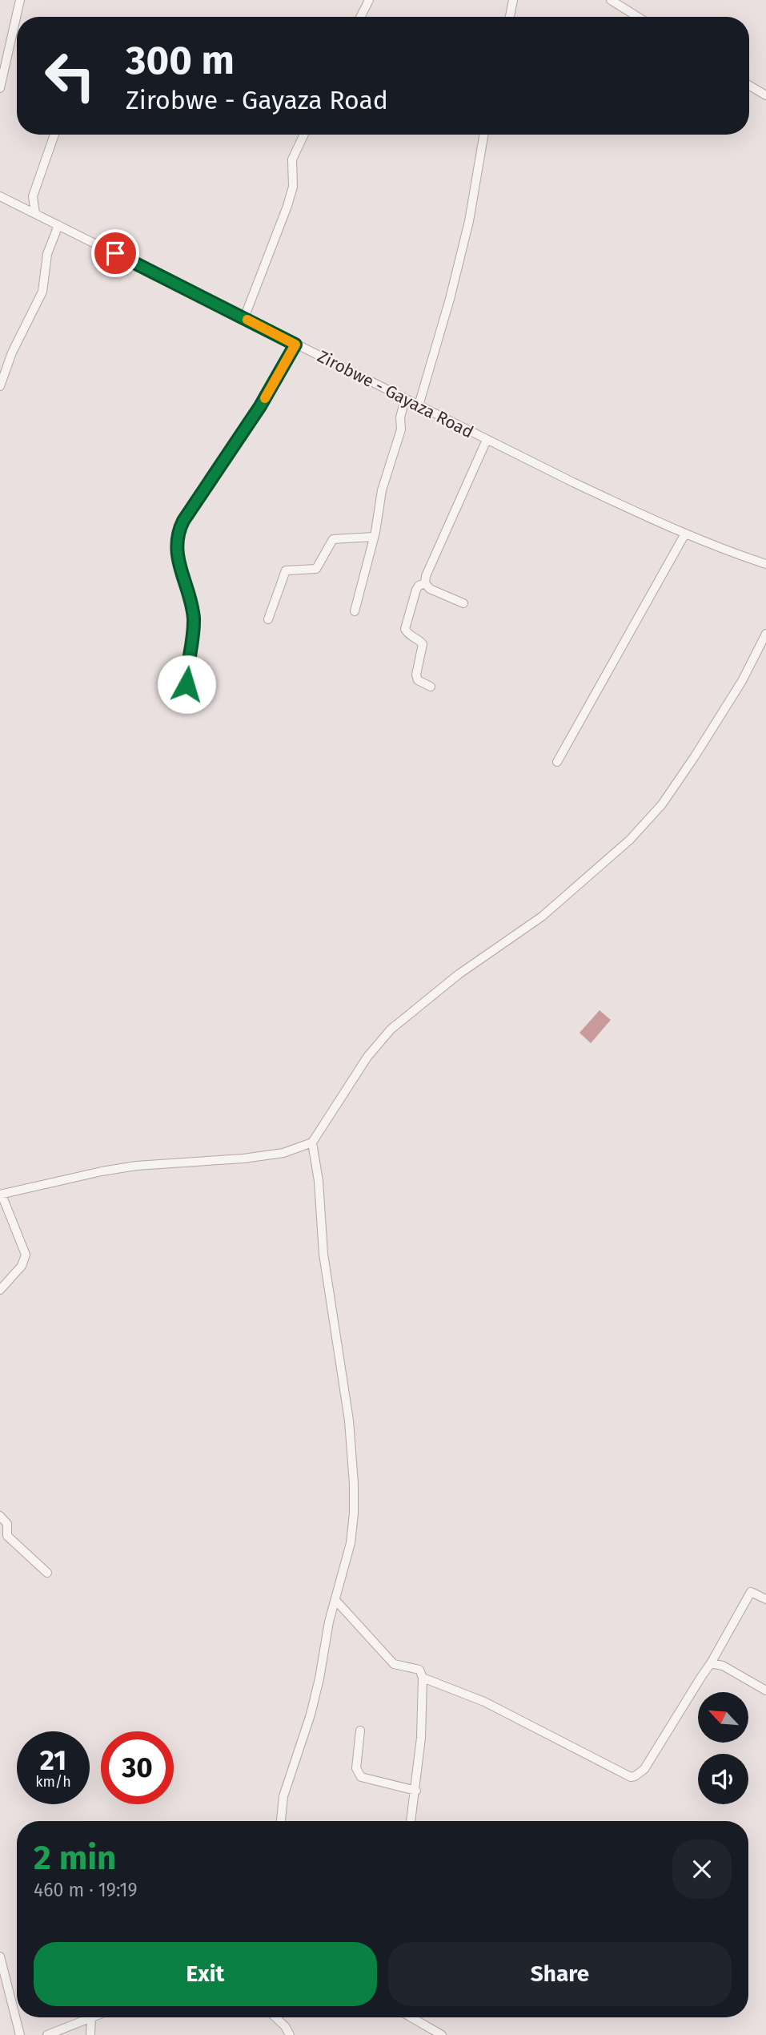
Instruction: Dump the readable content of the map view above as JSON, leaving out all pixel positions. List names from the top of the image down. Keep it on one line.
{"streets":{"street":["Zirobwe - Gayaza Road"]},"north":"top left","page":{"turn":["300 m","Zirobwe - Gayaza Road"],"speed":"21 km/h","limit":"30","heading":["2 min","460 m · 19:19"],"buttons":["Exit","Share"]}}
